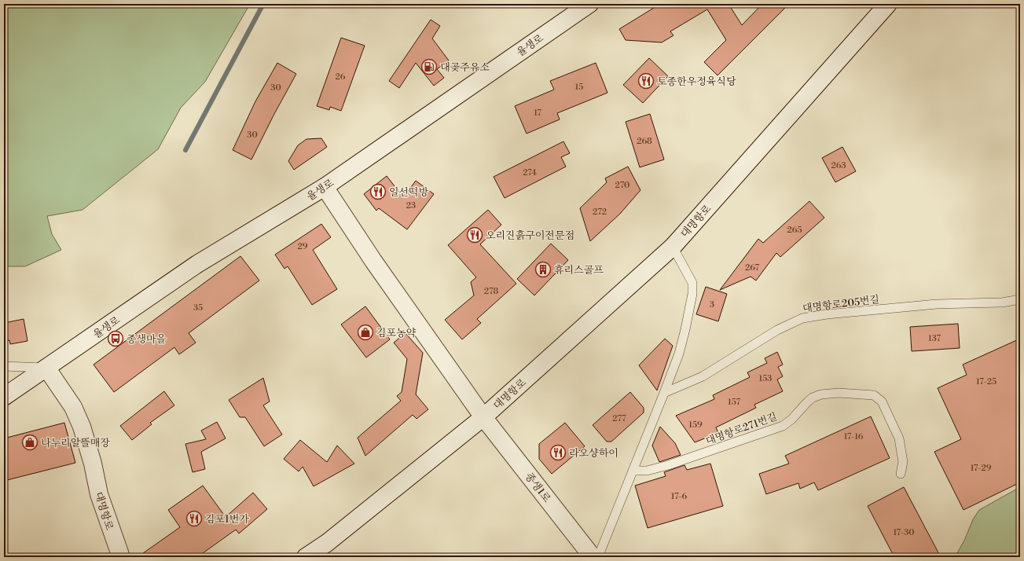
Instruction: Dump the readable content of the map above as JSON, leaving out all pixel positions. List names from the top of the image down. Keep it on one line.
{"streets":{"street":["율생로","대명항로","종생1로"],"lane":["대명항로205번길","대명항로271번길"]},"crossings":[["율생로","대명항로"],["대명항로","종생1로"]],"places":{"fuel station":["대곶주유소"],"restaurant":["토종한우정육식당","일선떡방","오리진흙구이전문점","라오샹하이","김포1번가"],"building":["휴리스골프"],"shop":["김포농약","나누리알뜰매장"],"bus stop":["종생마을"]},"house_numbers":["26","15","30","17","30","268","263","274","270","23","272","265","29","267","278","3","35","137","153","17-25","157","277","159","17-16","17-29","17-6","17-30"]}
